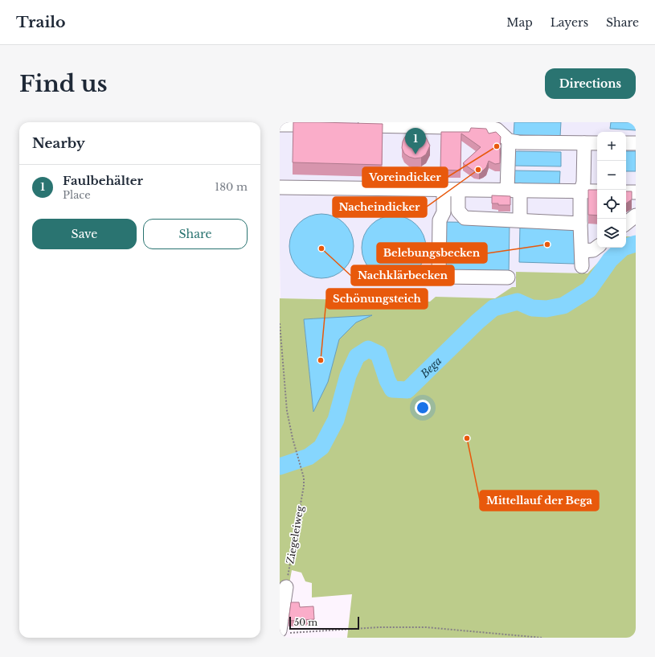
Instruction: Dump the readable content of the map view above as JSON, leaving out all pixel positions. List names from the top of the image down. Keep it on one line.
{"streets":{"path":["Ziegeleiweg"]},"water":["Bega"],"places":["Voreindicker","Nacheindicker","Belebungsbecken","Nachklärbecken","Schönungsteich","Mittellauf der Bega"],"scale_bar":"50 m","page":{"header":"Trailo","nav":["Map","Layers","Share"],"buttons":["Directions",["Save","Share"]],"title":"Find us","heading":"Nearby","pins":"1","map_buttons":["+","−"],"list":[{"mark":"1","name":"Faulbehälter","note":"Place","value":"180 m"}],"scale":"50 m"}}
